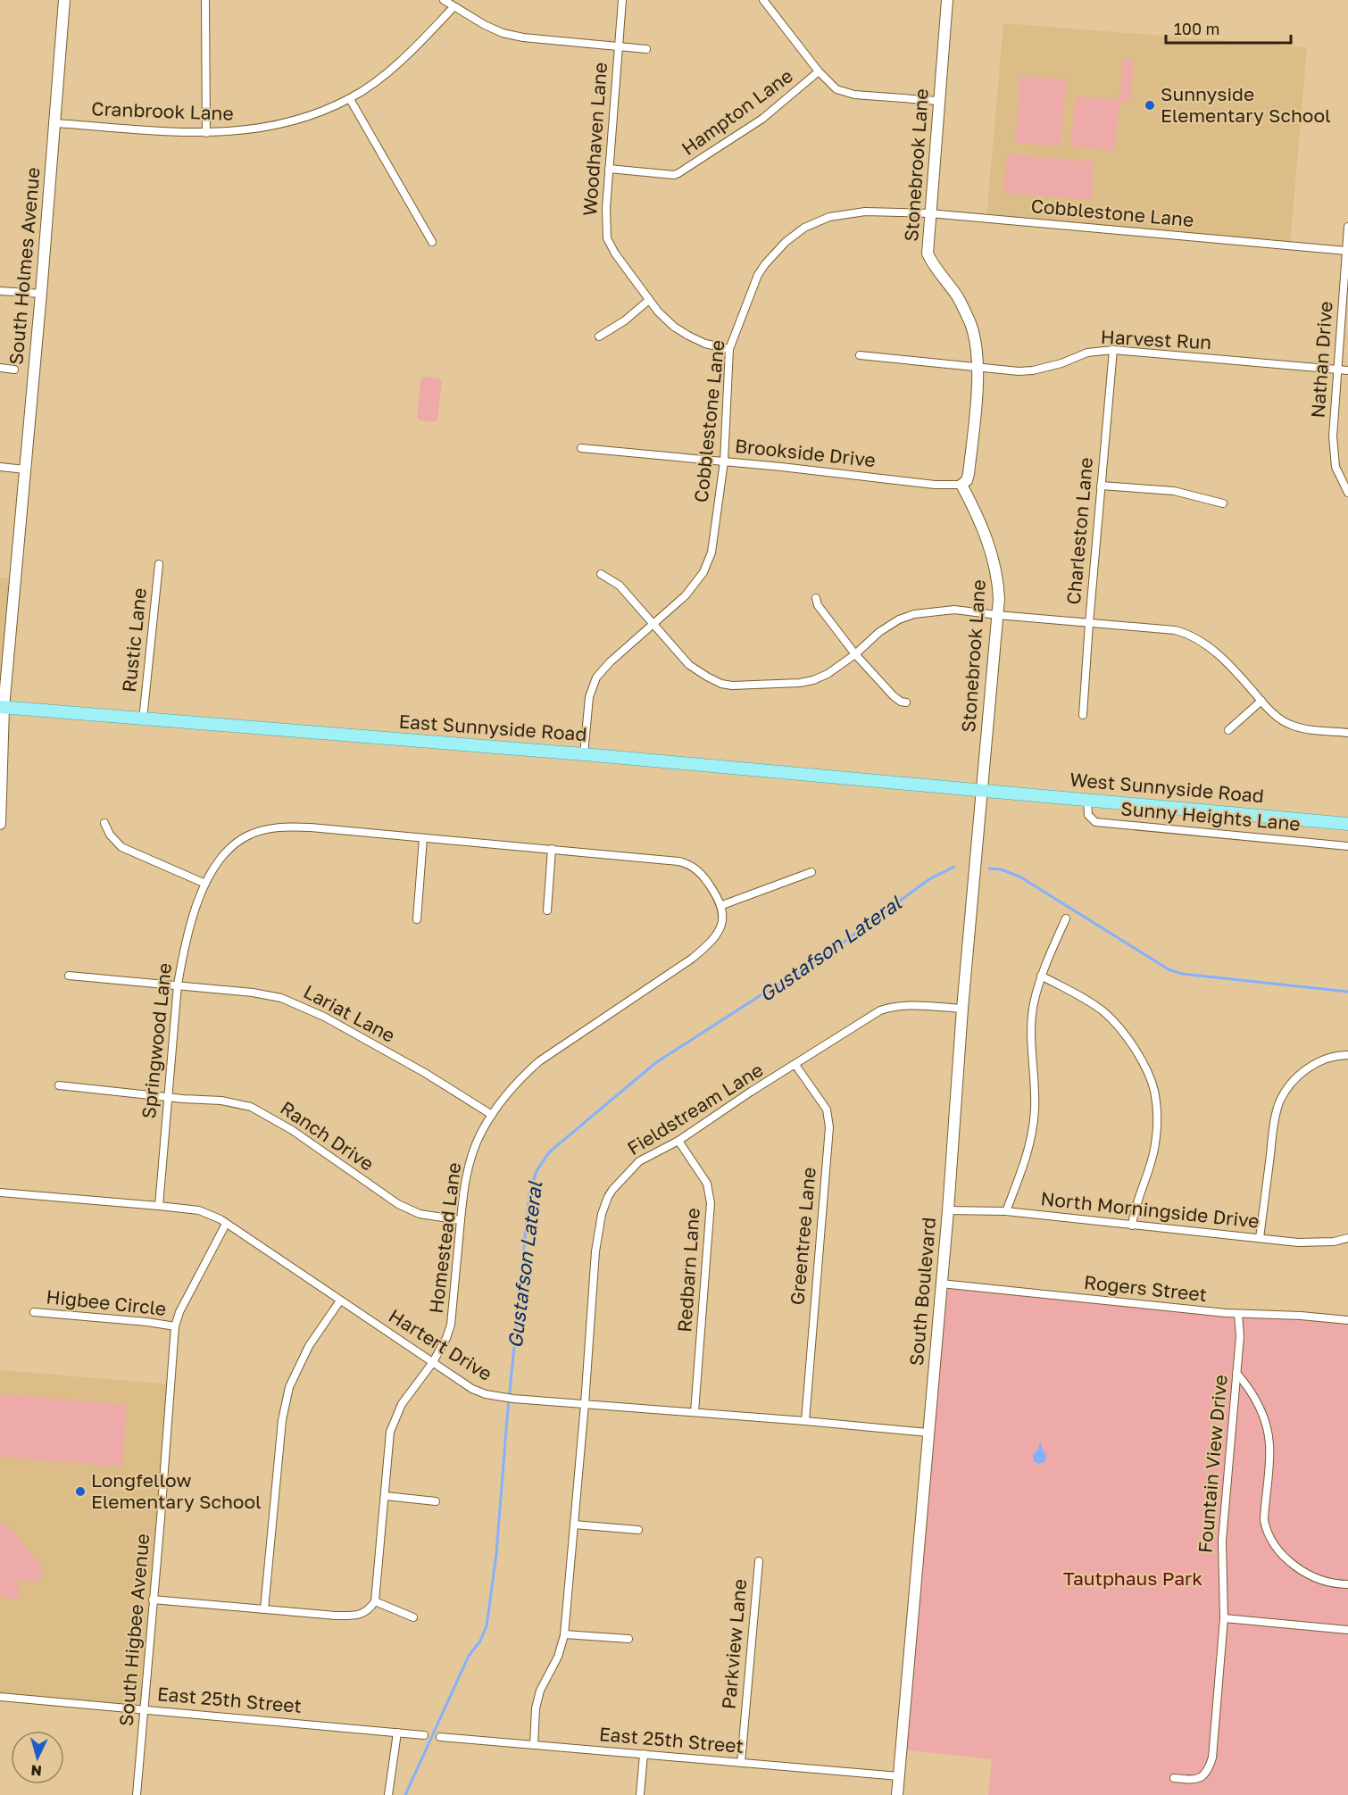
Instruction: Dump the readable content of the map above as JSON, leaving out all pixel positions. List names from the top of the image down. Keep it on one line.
{"streets":{"main road":["East Sunnyside Road","West Sunnyside Road"],"street":["Cranbrook Lane","Hampton Lane","Woodhaven Lane","Stonebrook Lane","Cobblestone Lane","South Holmes Avenue","Harvest Run","Nathan Drive","Brookside Drive","Charleston Lane","Rustic Lane","Sunny Heights Lane","Lariat Lane","Springwood Lane","Fieldstream Lane","Ranch Drive","North Morningside Drive","Greentree Lane","Homestead Lane","Redbarn Lane","Rogers Street","South Boulevard","Higbee Circle","Hartert Drive","Fountain View Drive","South Higbee Avenue","Parkview Lane","East 25th Street"]},"crossings":[["Cranbrook Lane","South Holmes Avenue"],["Hampton Lane","Woodhaven Lane"],["Woodhaven Lane","Cobblestone Lane"],["Stonebrook Lane","Cobblestone Lane"],["Stonebrook Lane","Harvest Run"],["Stonebrook Lane","Brookside Drive"],["Stonebrook Lane","East Sunnyside Road"],["Stonebrook Lane","West Sunnyside Road"],["Stonebrook Lane","South Boulevard"],["Cobblestone Lane","Nathan Drive"],["Cobblestone Lane","Brookside Drive"],["Cobblestone Lane","East Sunnyside Road"],["South Holmes Avenue","East Sunnyside Road"],["Harvest Run","Nathan Drive"],["Harvest Run","Charleston Lane"],["Rustic Lane","East Sunnyside Road"],["East Sunnyside Road","West Sunnyside Road"],["East Sunnyside Road","South Boulevard"],["West Sunnyside Road","Sunny Heights Lane"],["West Sunnyside Road","South Boulevard"],["Lariat Lane","Springwood Lane"],["Lariat Lane","Homestead Lane"],["Springwood Lane","Ranch Drive"],["Springwood Lane","Homestead Lane"],["Springwood Lane","Hartert Drive"],["Fieldstream Lane","Greentree Lane"],["Fieldstream Lane","Redbarn Lane"],["Fieldstream Lane","South Boulevard"],["Fieldstream Lane","Hartert Drive"],["Fieldstream Lane","East 25th Street"],["Ranch Drive","Homestead Lane"],["North Morningside Drive","South Boulevard"],["Greentree Lane","Hartert Drive"],["Homestead Lane","Hartert Drive"],["Redbarn Lane","Hartert Drive"],["Rogers Street","South Boulevard"],["Rogers Street","Fountain View Drive"],["South Boulevard","Hartert Drive"],["South Boulevard","East 25th Street"],["Higbee Circle","South Higbee Avenue"],["Hartert Drive","South Higbee Avenue"],["South Higbee Avenue","East 25th Street"],["Parkview Lane","East 25th Street"]],"water":["Gustafson Lateral"],"parks":["Tautphaus Park"],"places":["Sunnyside Elementary School","Longfellow Elementary School"],"scale_bar":"100 m","north":"bottom"}
